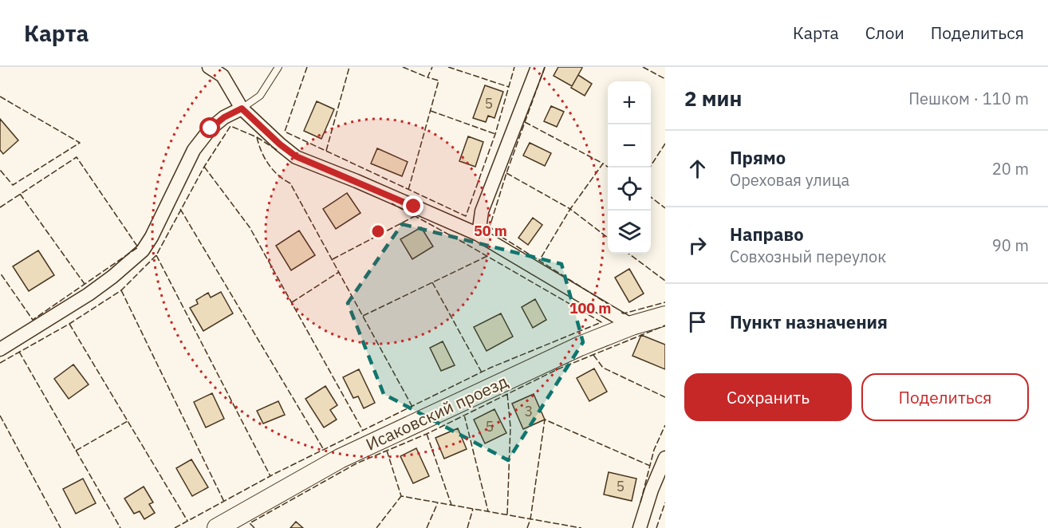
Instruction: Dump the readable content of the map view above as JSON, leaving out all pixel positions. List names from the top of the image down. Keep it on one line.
{"streets":{"street":["Исаковский проезд"]},"house_numbers":["5","3","5","5"],"page":{"header":"Карта","nav":["Карта","Слои","Поделиться"],"heading":["2 мин","Пешком · 110 m"],"map_buttons":["+","−"],"list":[["Прямо","Ореховая улица","20 m"],["Направо","Совхозный переулок","90 m"],"Пункт назначения"],"buttons":["Сохранить","Поделиться"]},"rings":["50 m","100 m"]}
